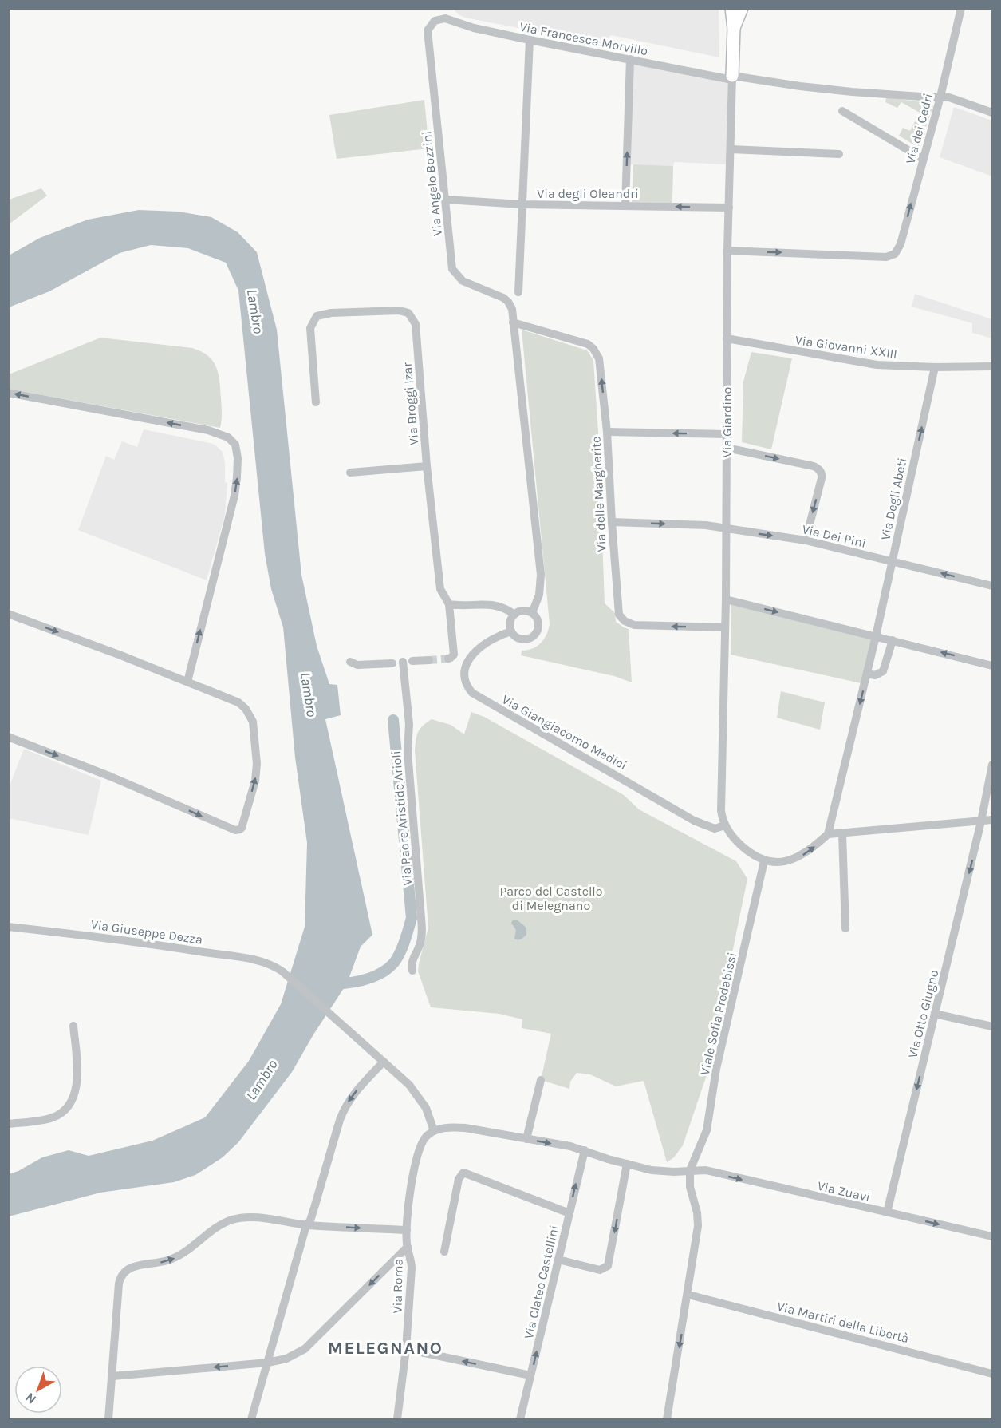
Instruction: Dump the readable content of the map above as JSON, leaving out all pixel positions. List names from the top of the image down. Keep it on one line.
{"streets":{"street":["Via Francesca Morvillo","Via dei Cedri","Via Angelo Bozzini","Via degli Oleandri","Via Giovanni XXIII","Via Broggi Izar","Via Giardino","Via delle Margherite","Via Degli Abeti","Via Dei Pini","Via Giangiacomo Medici","Via Padre Aristide Arioli","Via Giuseppe Dezza","Viale Sofia Predabissi","Via Otto Giugno","Via Zuavi","Via Clateo Castellini","Via Roma","Via Martiri della Libertà"]},"crossings":[["Via Francesca Morvillo","Via dei Cedri"],["Via Francesca Morvillo","Via Angelo Bozzini"],["Via Francesca Morvillo","Via Giardino"],["Via dei Cedri","Via Giardino"],["Via Angelo Bozzini","Via degli Oleandri"],["Via Angelo Bozzini","Via delle Margherite"],["Via degli Oleandri","Via Giardino"],["Via Giovanni XXIII","Via Giardino"],["Via Giovanni XXIII","Via Degli Abeti"],["Via Giardino","Via delle Margherite"],["Via Giardino","Via Dei Pini"],["Via Giardino","Via Giangiacomo Medici"],["Via delle Margherite","Via Dei Pini"],["Via Degli Abeti","Via Dei Pini"],["Viale Sofia Predabissi","Via Zuavi"],["Via Otto Giugno","Via Zuavi"],["Via Zuavi","Via Clateo Castellini"],["Via Zuavi","Via Roma"]],"one_way":["Via dei Cedri","Via degli Oleandri","Via delle Margherite","Via Otto Giugno","Via Zuavi","Via Clateo Castellini"],"districts":["MELEGNANO"],"water":["Lambro"],"parks":["Parco del Castello di Melegnano"],"north":"bottom left"}
